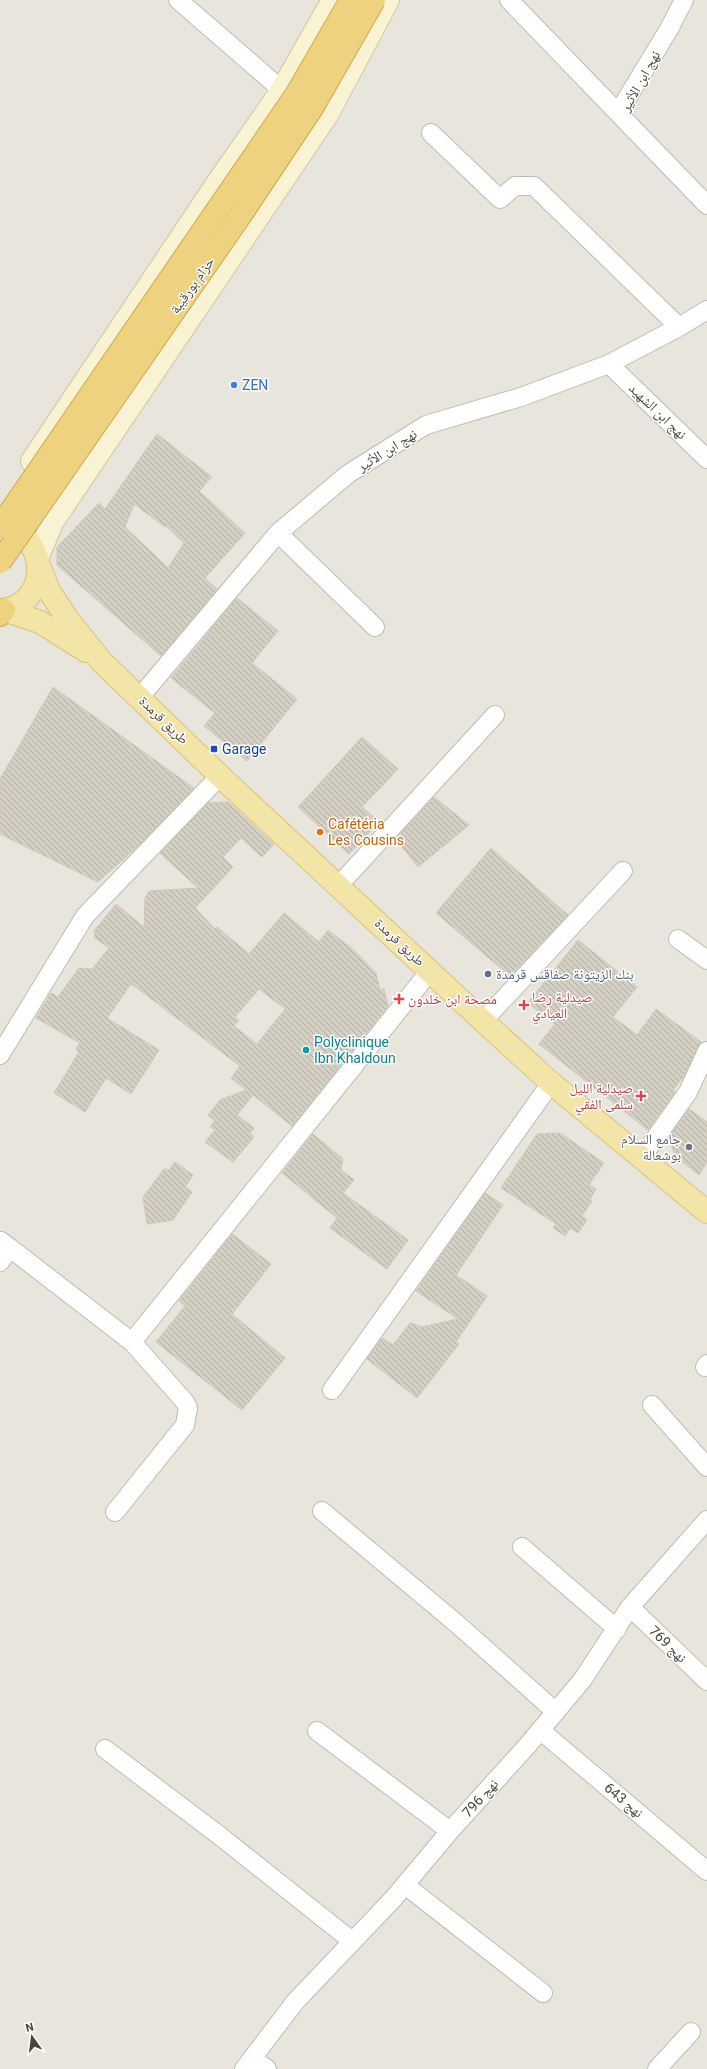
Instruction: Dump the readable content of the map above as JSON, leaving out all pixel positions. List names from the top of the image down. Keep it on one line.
{"streets":{"highway":["حزام بورقيبة"],"main road":["طريق قرمدة"],"street":["نهج ابن الأثير","نهج ابن الشهيد","نهج 769","نهج 796","نهج 643"]},"crossings":[["نهج ابن الأثير","نهج ابن الشهيد"],["نهج ابن الأثير","طريق قرمدة"],["حزام بورقيبة","طريق قرمدة"],["نهج 769","نهج 796"],["نهج 796","نهج 643"]],"places":{"other":["ZEN","Cafétéria Les Cousins","بنك الزيتونة صفاقس قرمدة","Polyclinique Ibn Khaldoun","جامع السلام بوشعالة"],"transit":["Garage"],"health":["مصحة ابن خلدون","صيدلية رضا العيادي","صيدلية الليل سلمى الفقي"]},"north":"top"}
